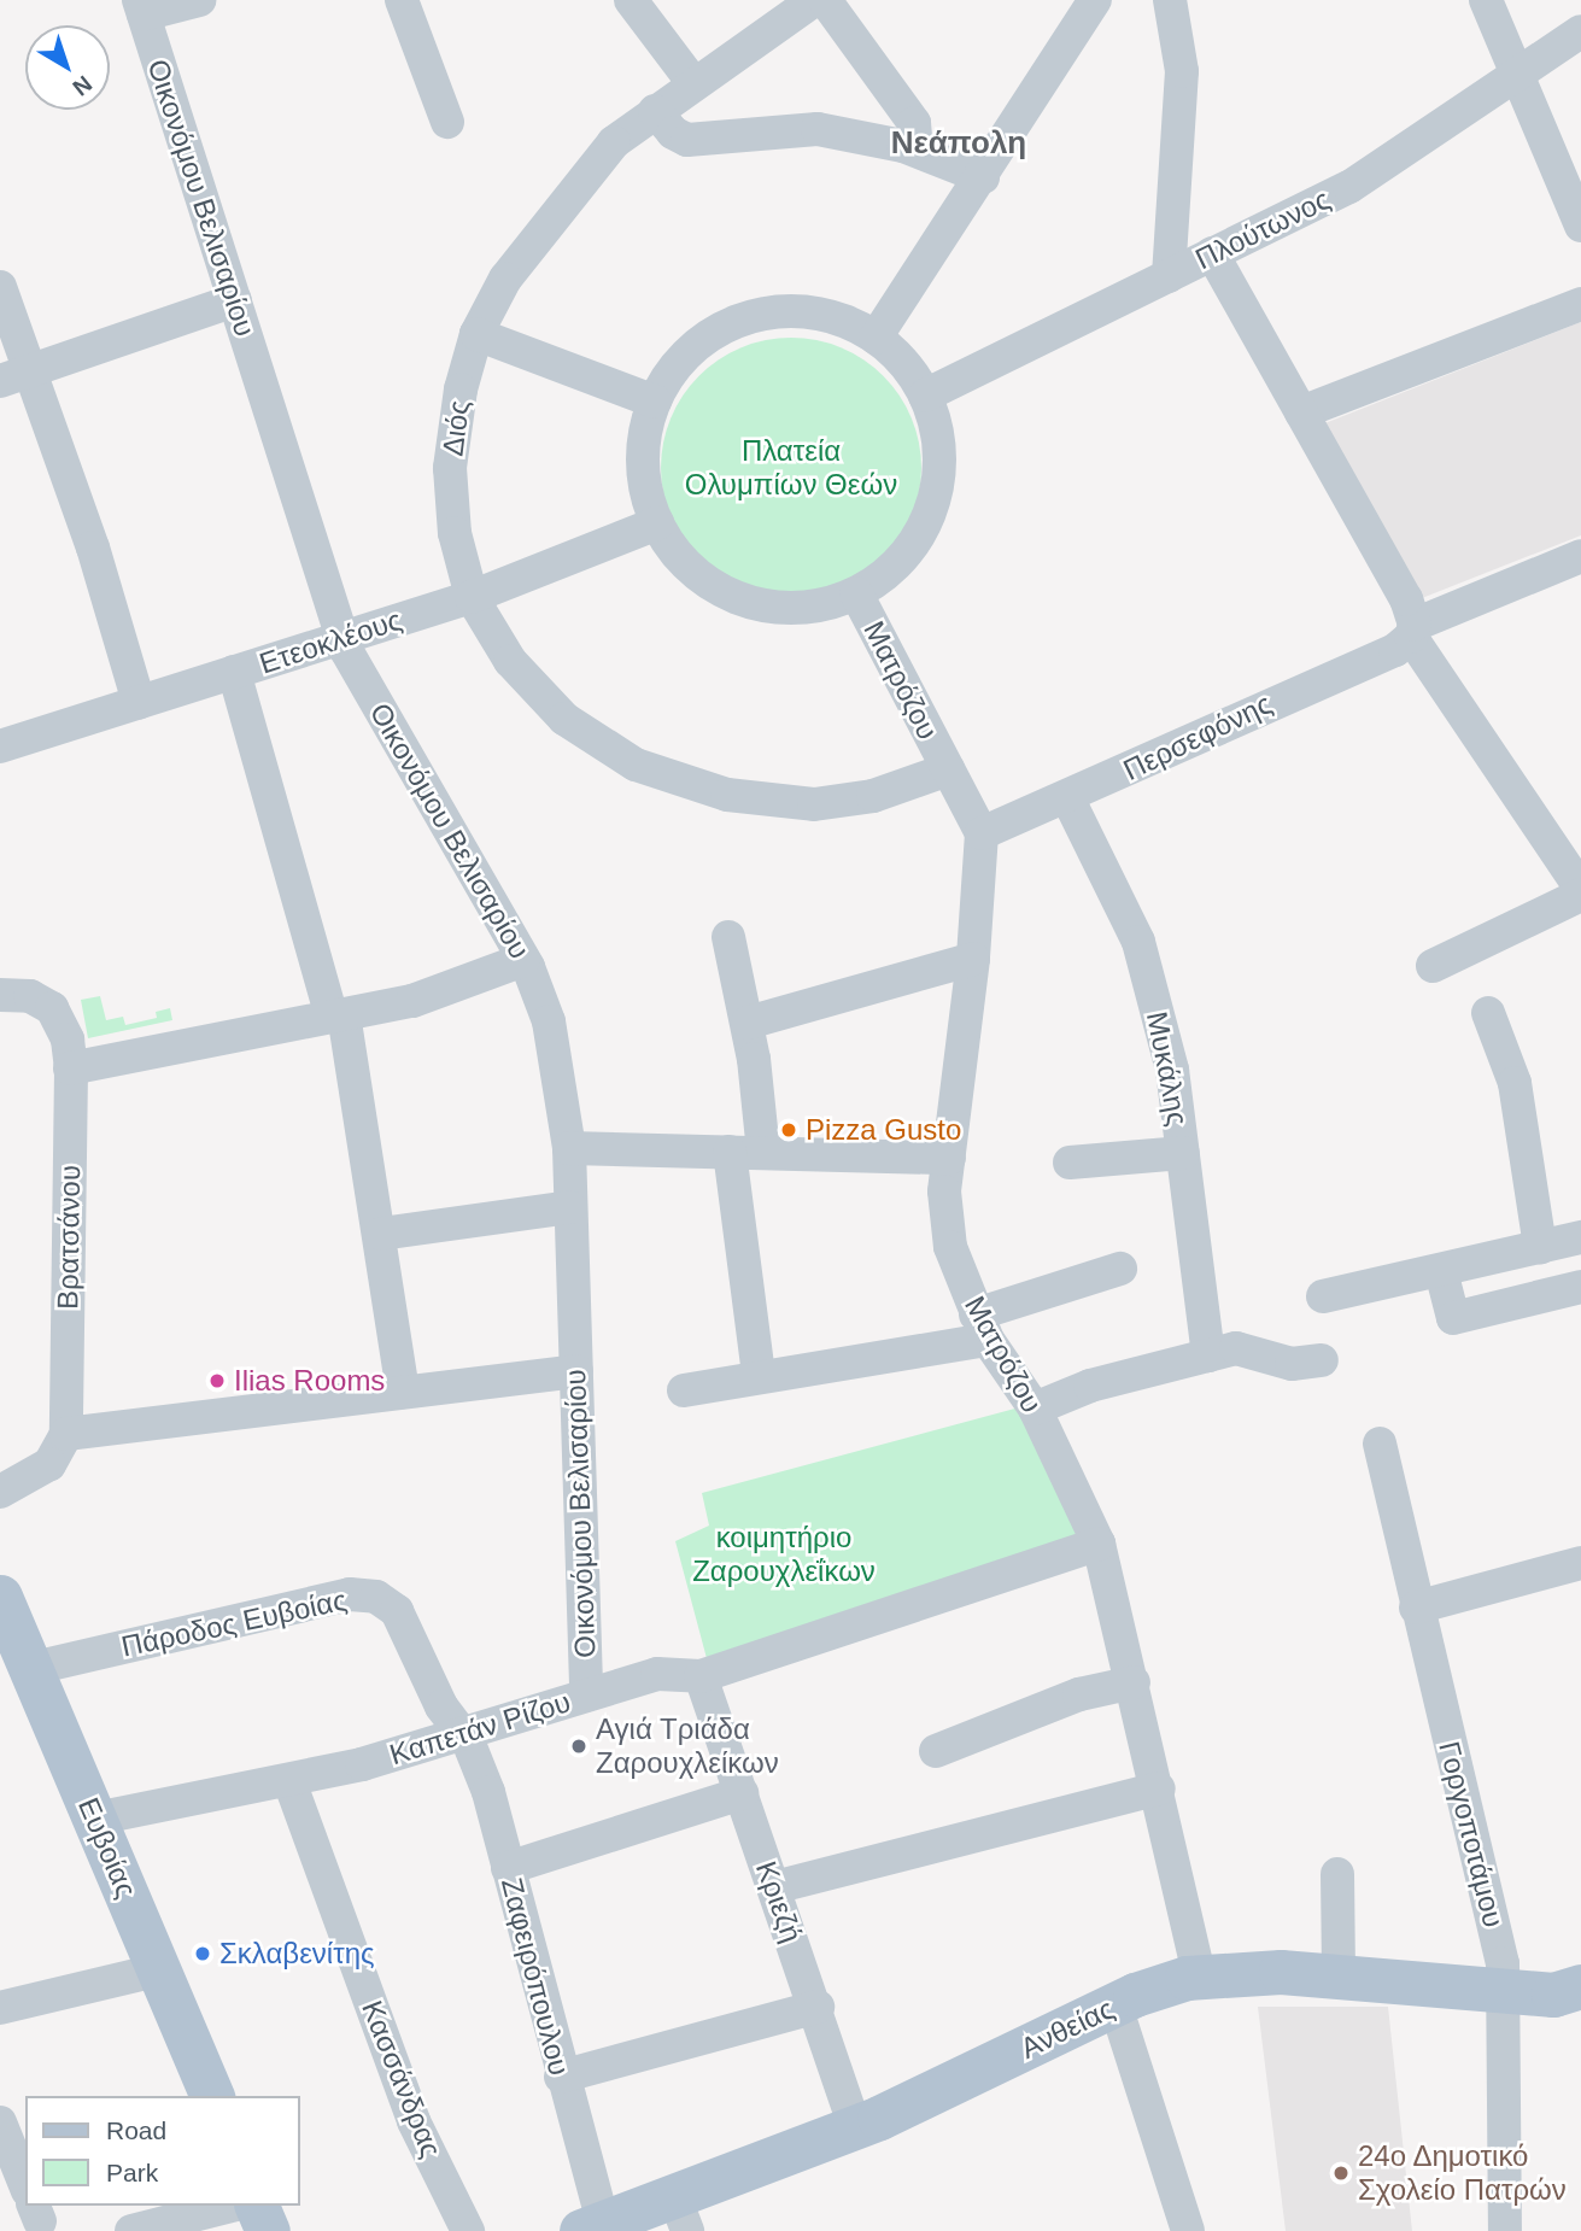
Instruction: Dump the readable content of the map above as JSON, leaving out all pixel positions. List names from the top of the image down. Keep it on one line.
{"streets":{"main road":["Ευβοίας","Ανθείας"],"street":["Οικονόμου Βελισαρίου","Πλούτωνος","Διός","Ετεοκλέους","Ματρόζου","Περσεφόνης","Μυκάλης","Βρατσάνου","Πάροδος Ευβοίας","Καπετάν Ρίζου","Γοργοποτάμου","Κριεζή","Ζαφειρόπουλου","Κασσάνδρας"]},"crossings":[["Οικονόμου Βελισαρίου","Ετεοκλέους"],["Οικονόμου Βελισαρίου","Καπετάν Ρίζου"],["Πλούτωνος","Ετεοκλέους"],["Πλούτωνος","Ματρόζου"],["Διός","Ετεοκλέους"],["Διός","Ματρόζου"],["Ετεοκλέους","Ματρόζου"],["Ματρόζου","Περσεφόνης"],["Ματρόζου","Καπετάν Ρίζου"],["Ματρόζου","Ανθείας"],["Περσεφόνης","Μυκάλης"],["Πάροδος Ευβοίας","Καπετάν Ρίζου"],["Πάροδος Ευβοίας","Ευβοίας"],["Πάροδος Ευβοίας","Ζαφειρόπουλου"],["Καπετάν Ρίζου","Ευβοίας"],["Καπετάν Ρίζου","Κριεζή"],["Καπετάν Ρίζου","Ζαφειρόπουλου"],["Καπετάν Ρίζου","Κασσάνδρας"],["Γοργοποτάμου","Ανθείας"],["Κριεζή","Ανθείας"],["Ζαφειρόπουλου","Ανθείας"]],"districts":["Νεάπολη"],"parks":["Πλατεία Ολυμπίων Θεών","κοιμητήριο Ζαρουχλεΐκων"],"places":["Pizza Gusto","Ilias Rooms","Αγιά Τριάδα Ζαρουχλείκων","Σκλαβενίτης","24ο Δημοτικό Σχολείο Πατρών"],"legend":["Road","Park"],"north":"bottom right"}
